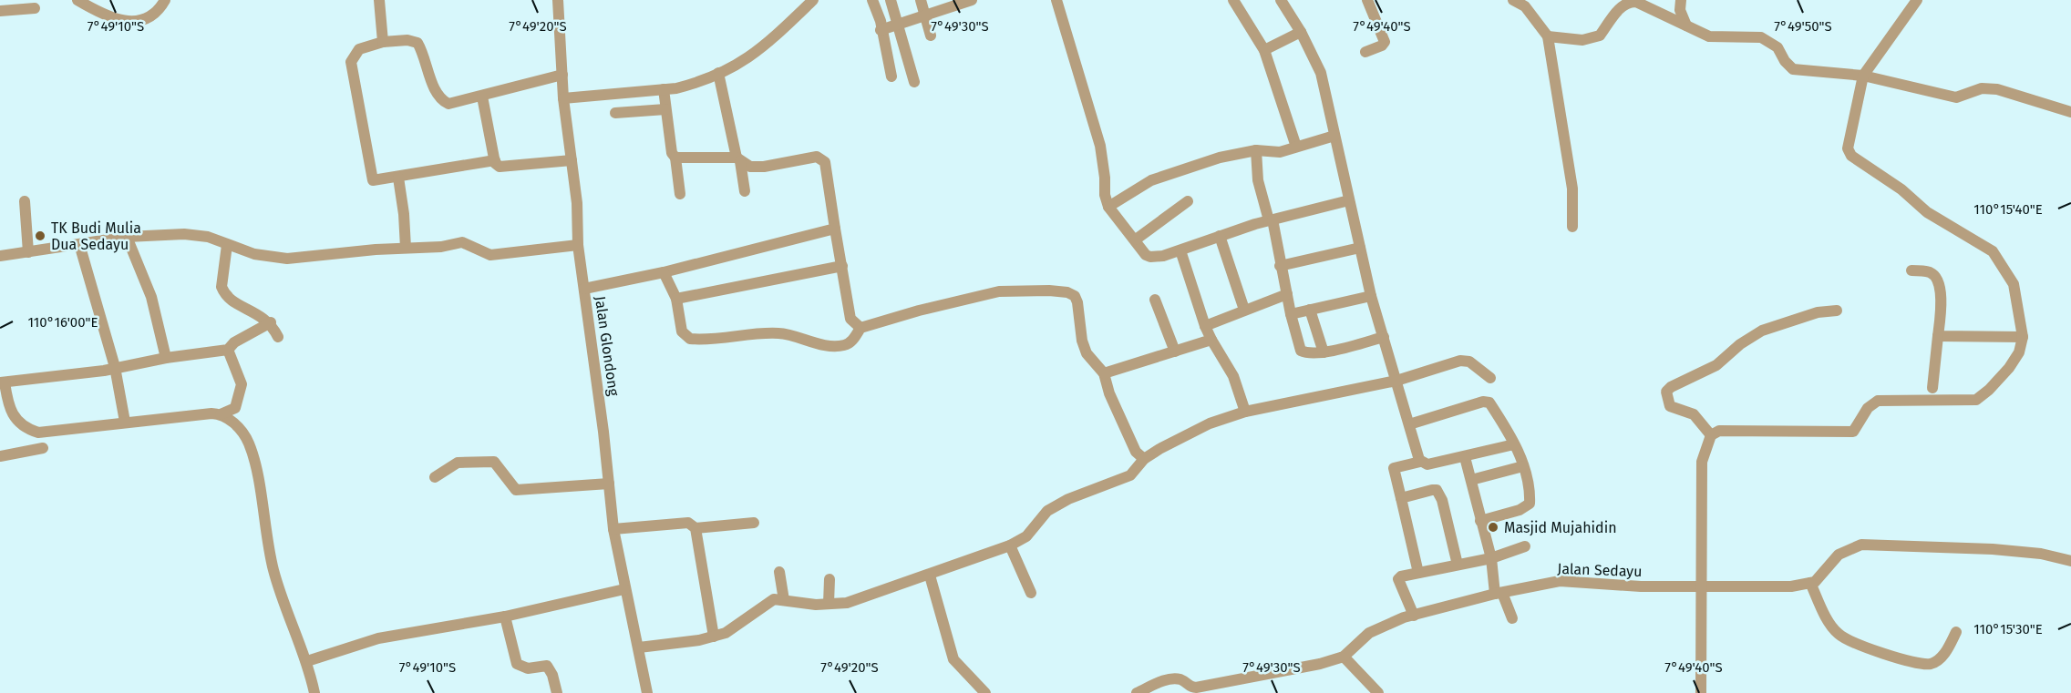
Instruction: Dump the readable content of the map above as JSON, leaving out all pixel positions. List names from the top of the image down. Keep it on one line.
{"streets":{"street":["Jalan Glondong","Jalan Sedayu"]},"places":["TK Budi Mulia Dua Sedayu","Masjid Mujahidin"],"coordinates":["7°49'10\"S","7°49'20\"S","7°49'30\"S","7°49'40\"S","7°49'50\"S","110°15'40\"E","110°16'00\"E","110°15'30\"E"]}
